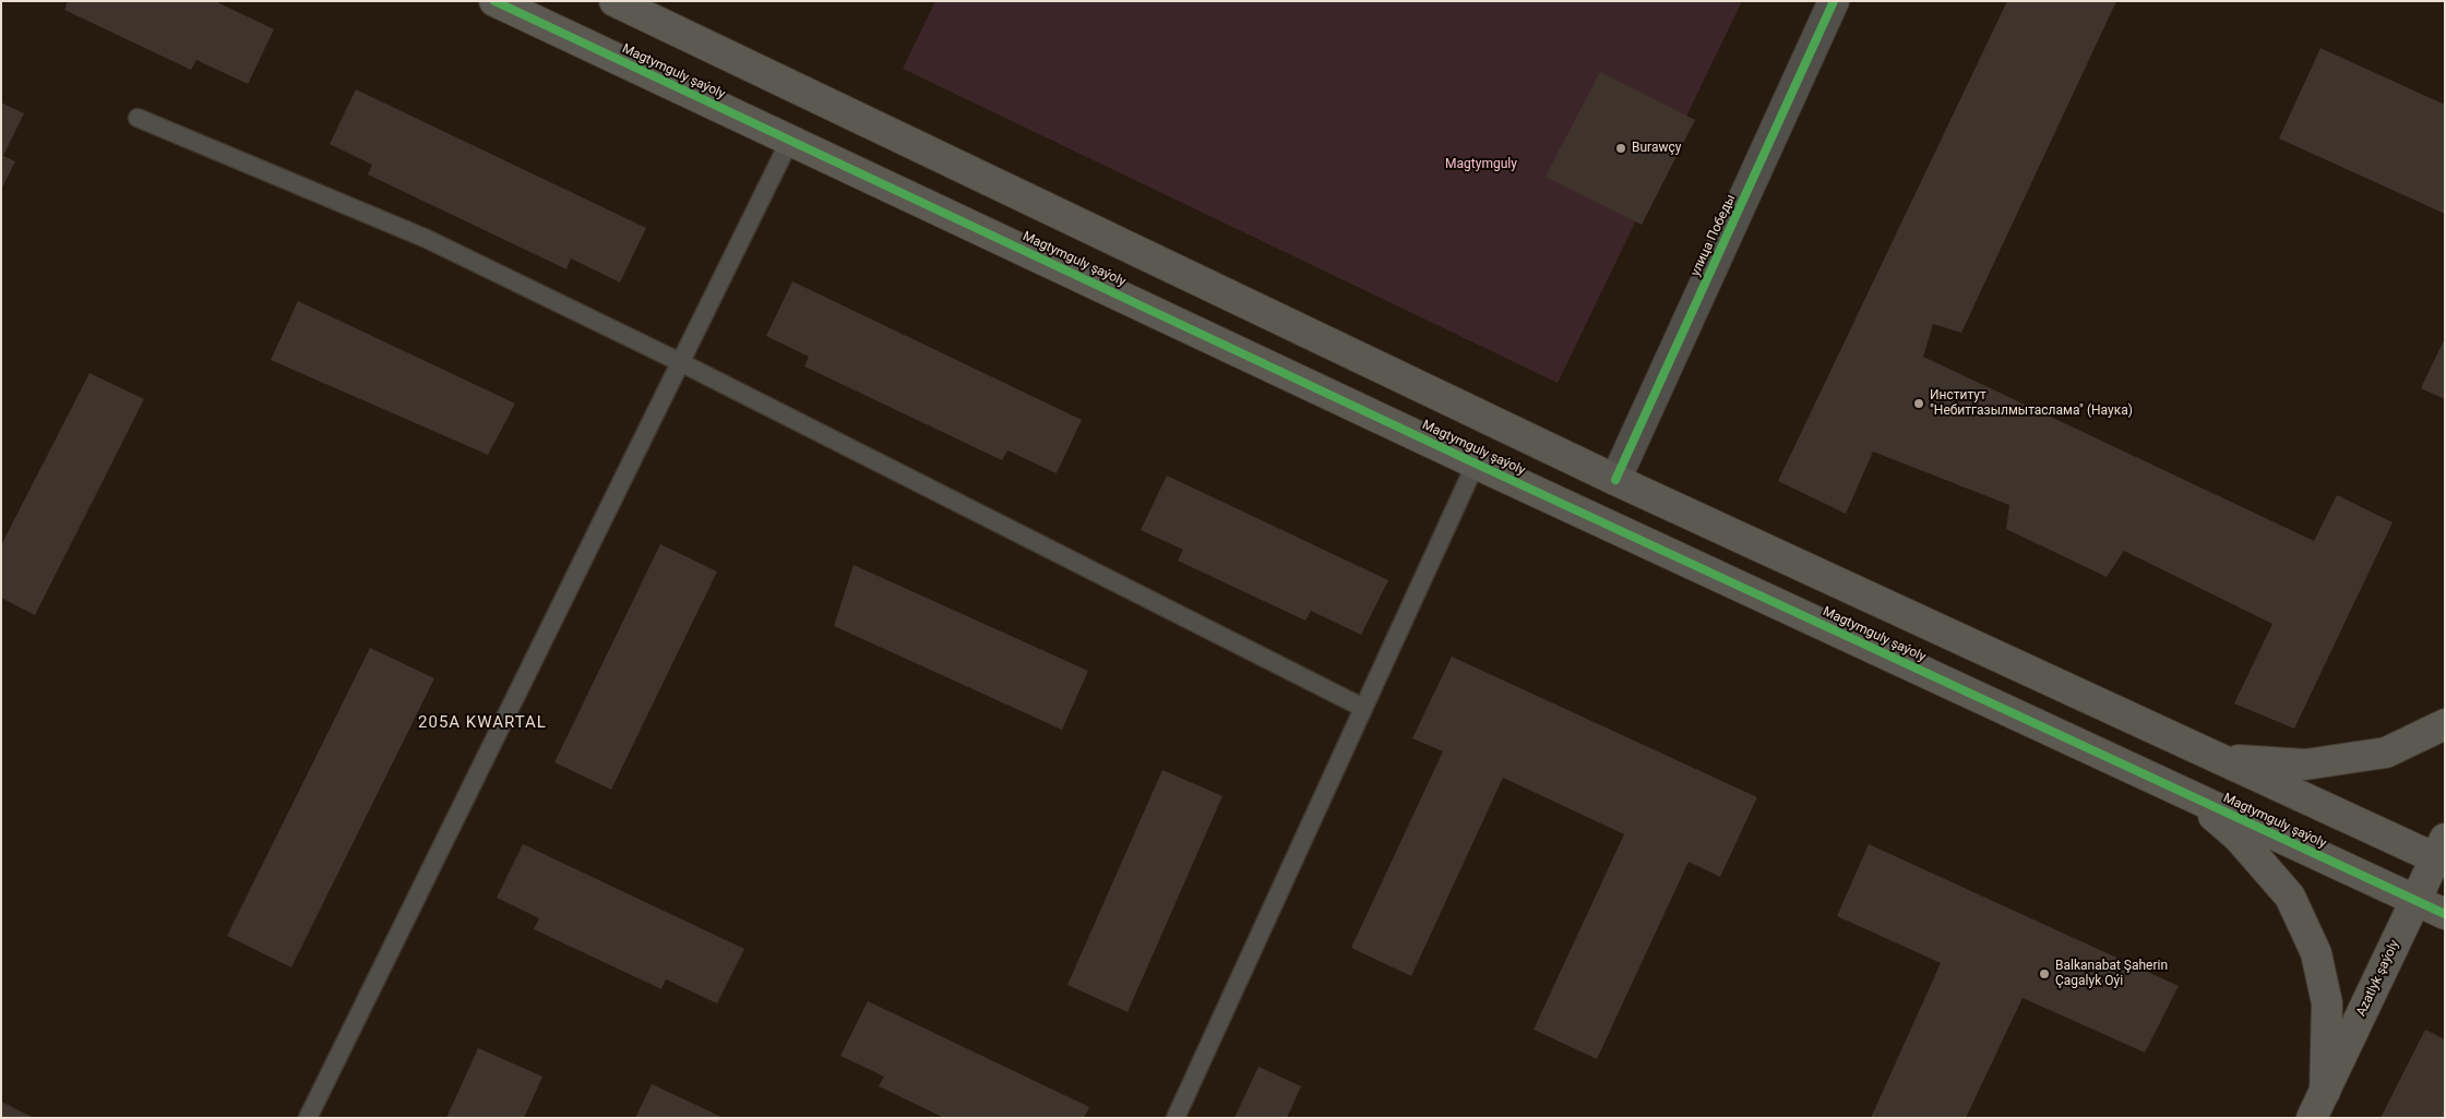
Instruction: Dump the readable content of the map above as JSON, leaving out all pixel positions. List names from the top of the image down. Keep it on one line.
{"streets":{"street":["Magtymguly şaýoly","улица Победы","Azatlyk şaýoly"]},"crossings":[["Magtymguly şaýoly","Azatlyk şaýoly"]],"districts":["205A KWARTAL"],"parks":["Magtymguly"],"places":["Burawçy","Институт \"Небитгазылмытаслама\" (Наука)","Balkanabat Şaherin Çagalyk Oýi"]}
